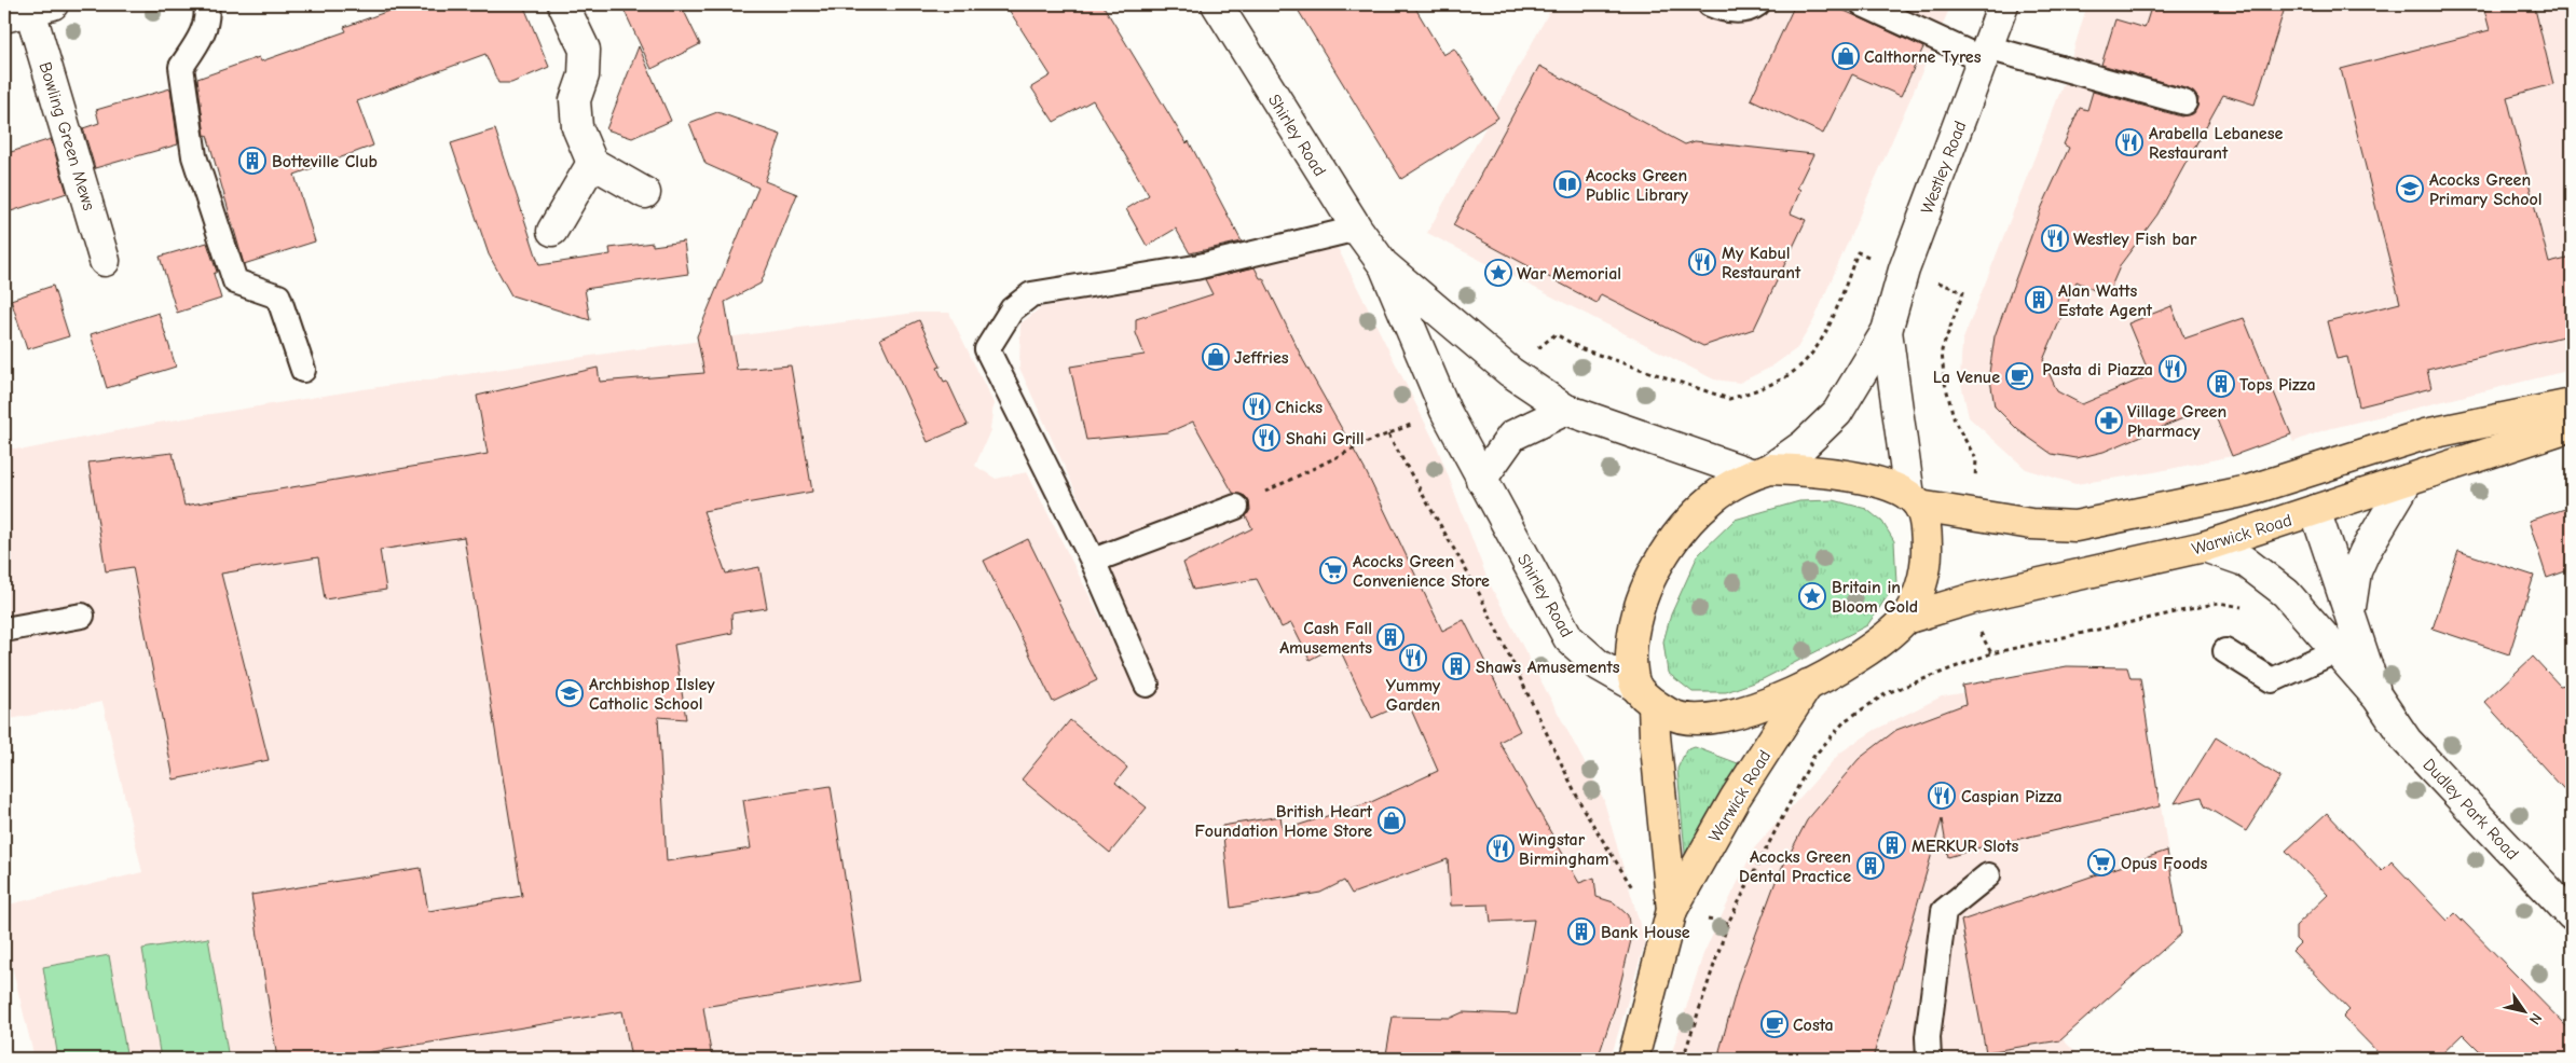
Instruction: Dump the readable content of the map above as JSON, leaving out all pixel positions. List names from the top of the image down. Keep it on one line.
{"streets":{"highway":["Warwick Road"],"street":["Shirley Road","Bowling Green Mews","Westley Road","Dudley Park Road"]},"crossings":[["Shirley Road","Westley Road"],["Shirley Road","Warwick Road"],["Westley Road","Warwick Road"],["Warwick Road","Dudley Park Road"]],"places":{"shop":["Calthorne Tyres","Jeffries","British Heart Foundation Home Store"],"restaurant":["Arabella Lebanese Restaurant","Westley Fish bar","My Kabul Restaurant","Pasta di Piazza","Chicks","Shahi Grill","Yummy Garden","Caspian Pizza","Wingstar Birmingham"],"building":["Botteville Club","Alan Watts Estate Agent","Tops Pizza","Cash Fall Amusements","Shaws Amusements","MERKUR Slots","Acocks Green Dental Practice","Bank House"],"library":["Acocks Green Public Library"],"school or university":["Acocks Green Primary School","Archbishop Ilsley Catholic School"],"place":["War Memorial","Britain in Bloom Gold"],"cafe":["La Venue","Costa"],"pharmacy":["Village Green Pharmacy"],"supermarket":["Acocks Green Convenience Store","Opus Foods"]},"north":"bottom right"}
